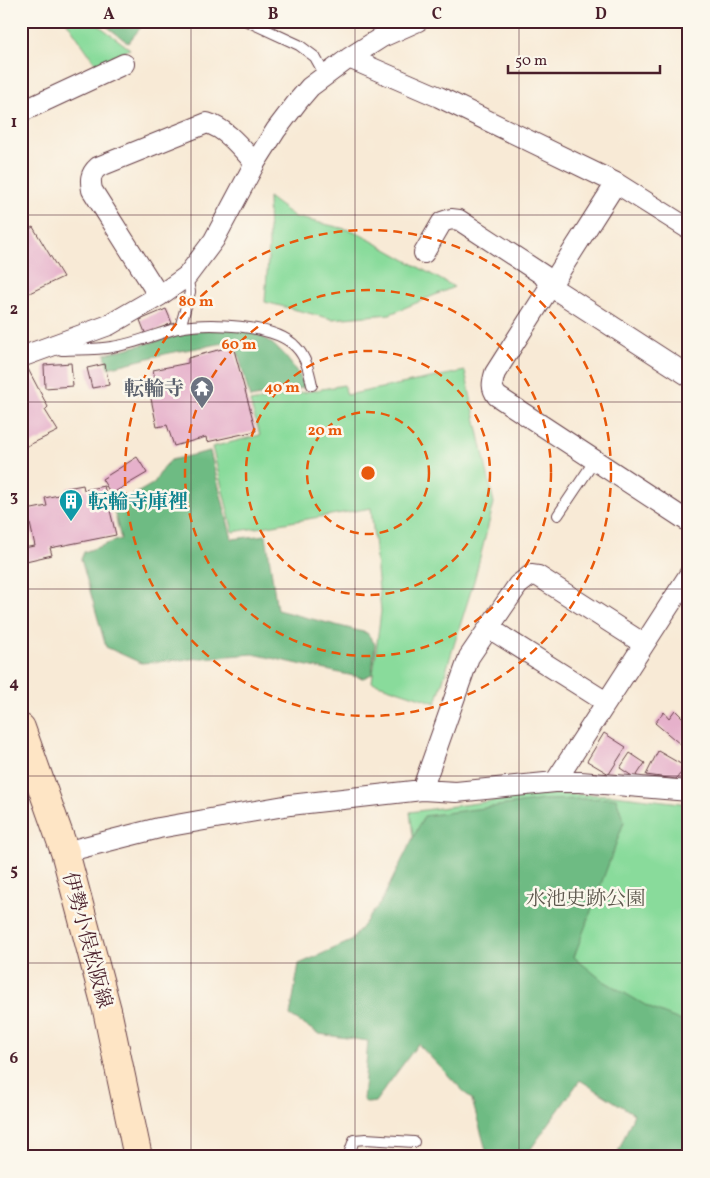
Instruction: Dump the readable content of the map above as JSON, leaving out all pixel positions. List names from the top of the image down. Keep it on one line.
{"streets":{"main road":["伊勢小俣松阪線"]},"parks":["水池史跡公園"],"places":{"temple":["転輪寺"],"building":["転輪寺庫裡"]},"scale_bar":"50 m","grid":{"columns":["A","B","C","D"],"rows":["1","2","3","4","5","6"]},"rings":["80 m","60 m","40 m","20 m"]}
